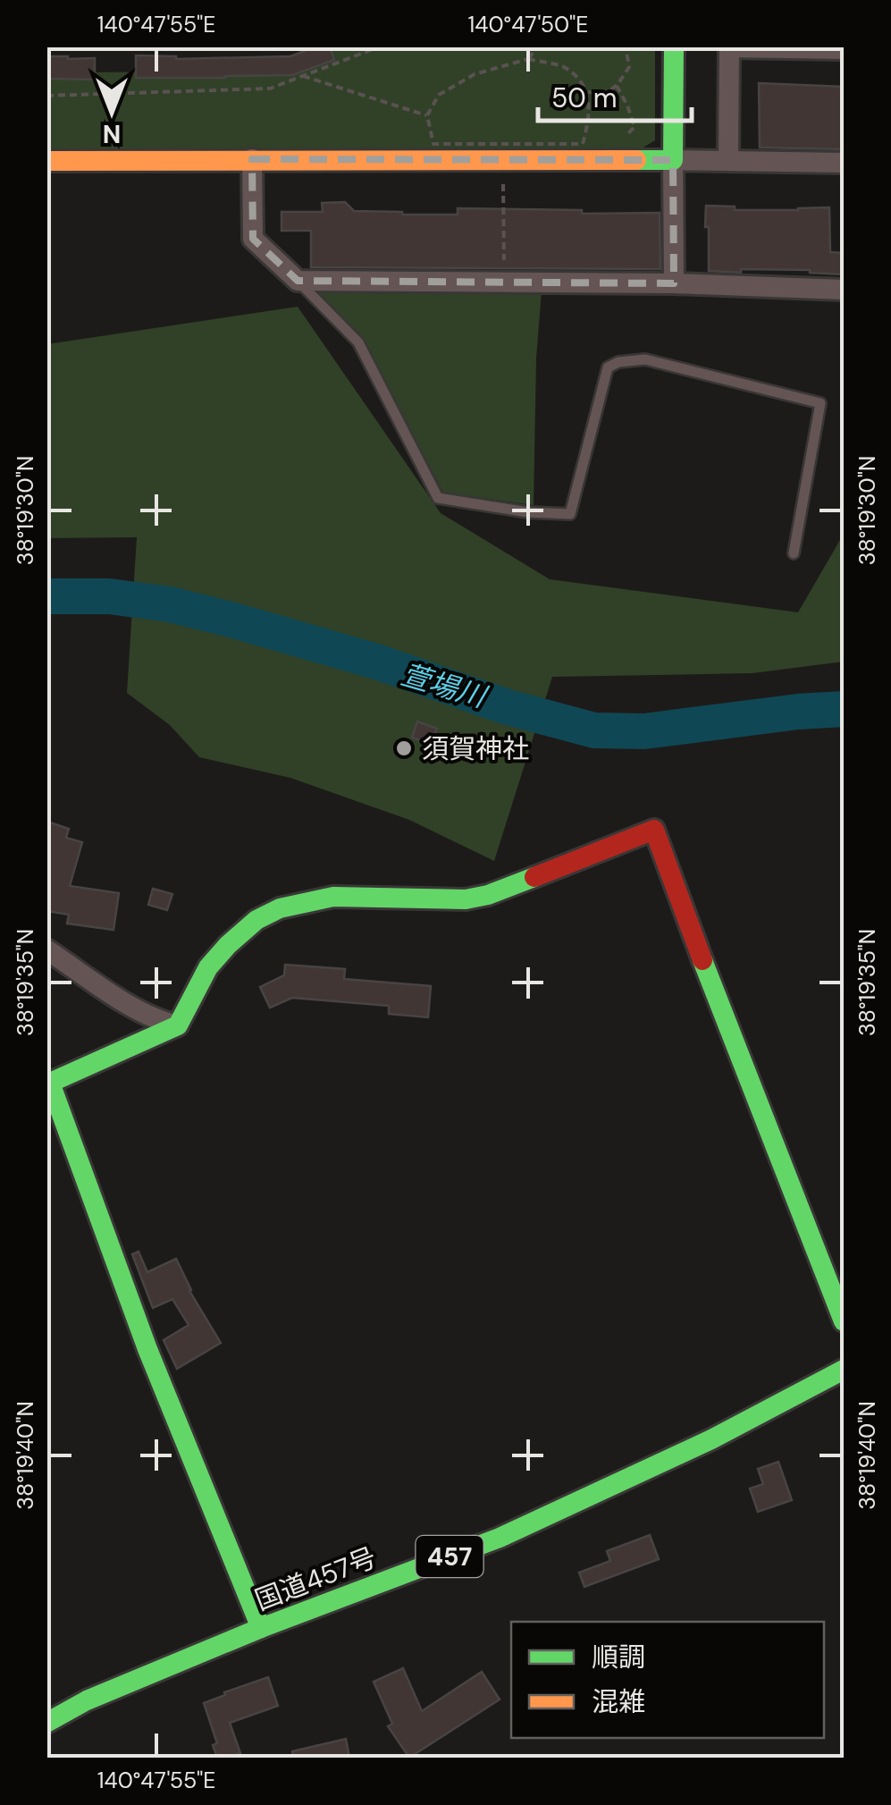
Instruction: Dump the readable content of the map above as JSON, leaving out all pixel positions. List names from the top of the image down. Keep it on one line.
{"streets":{"main road":["457","国道457号"]},"water":["萱場川"],"places":["須賀神社"],"legend":["順調","混雑"],"scale_bar":"50 m","north":"bottom","coordinates":["140°47'55\"E","140°47'50\"E","38°19'30\"N","38°19'35\"N","38°19'40\"N"]}
